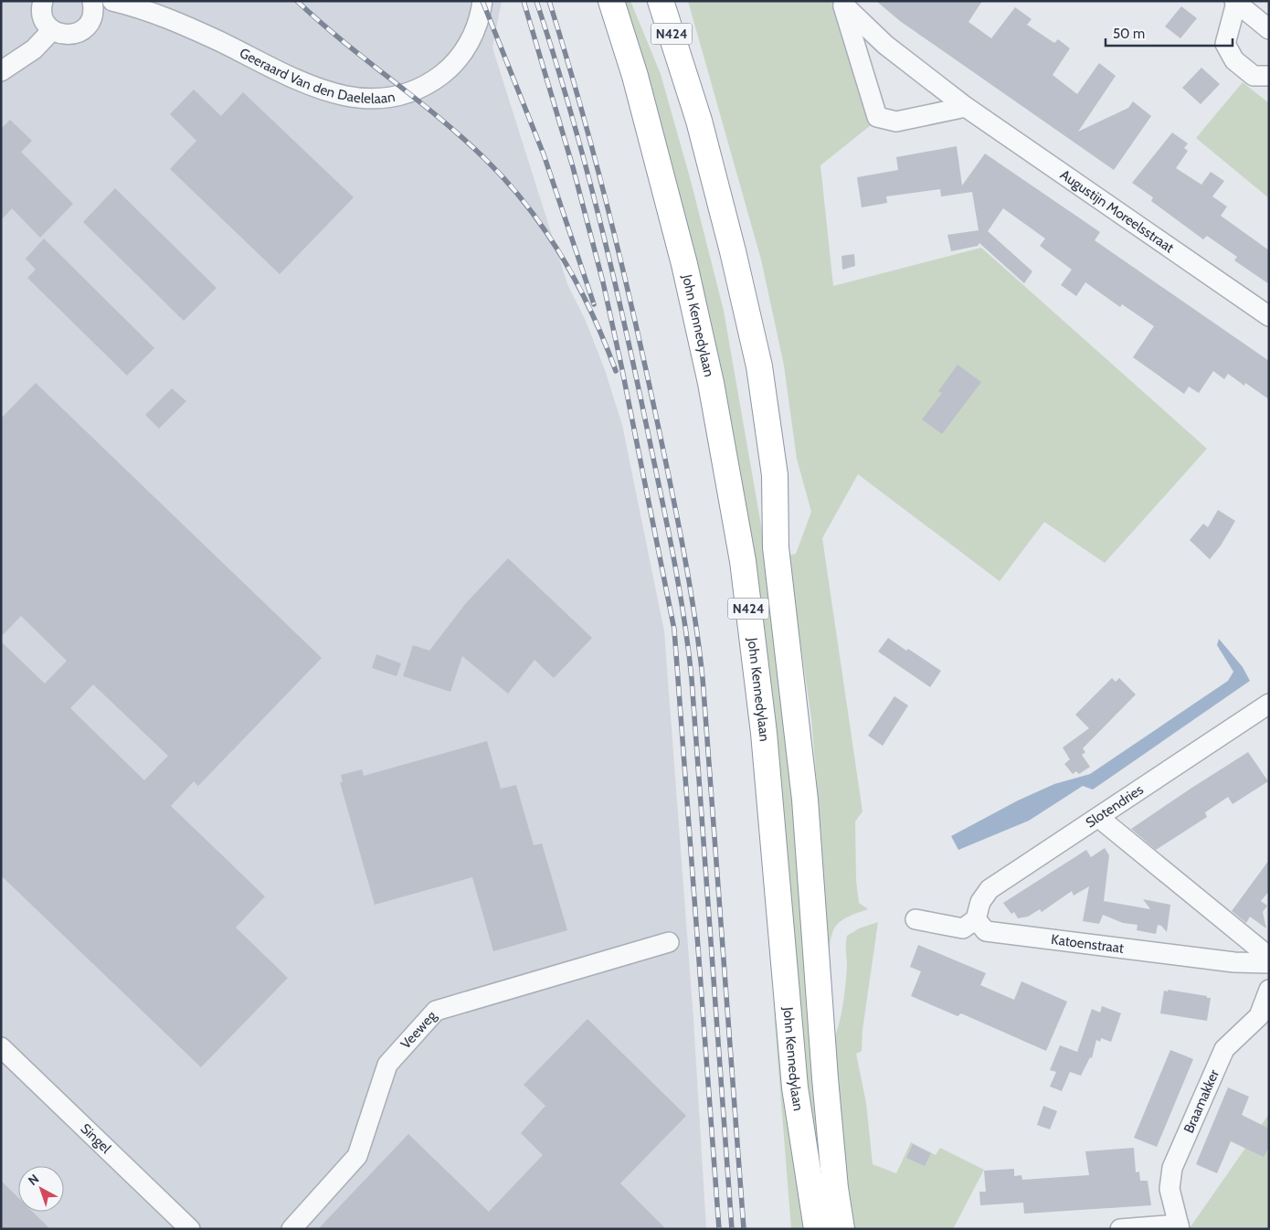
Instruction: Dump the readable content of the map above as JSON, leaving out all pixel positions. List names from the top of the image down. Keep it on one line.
{"streets":{"highway":["N424","John Kennedylaan"],"street":["Geeraard Van den Daelelaan","Augustijn Moreelsstraat","Slotendries","Katoenstraat","Veeweg","Braamakker","Singel"]},"crossings":[["Slotendries","Katoenstraat"]],"scale_bar":"50 m","north":"top left"}
